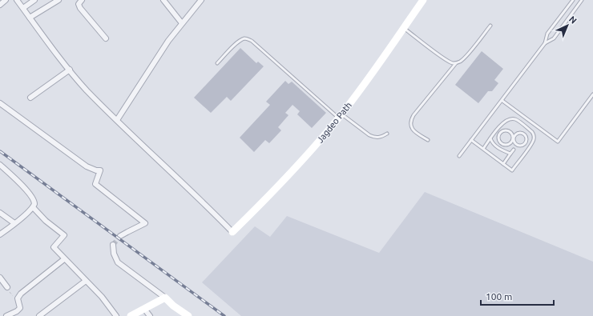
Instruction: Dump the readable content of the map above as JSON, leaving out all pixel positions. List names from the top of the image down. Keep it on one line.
{"streets":{"main road":["Jagdeo Path"]},"scale_bar":"100 m","north":"top right"}
